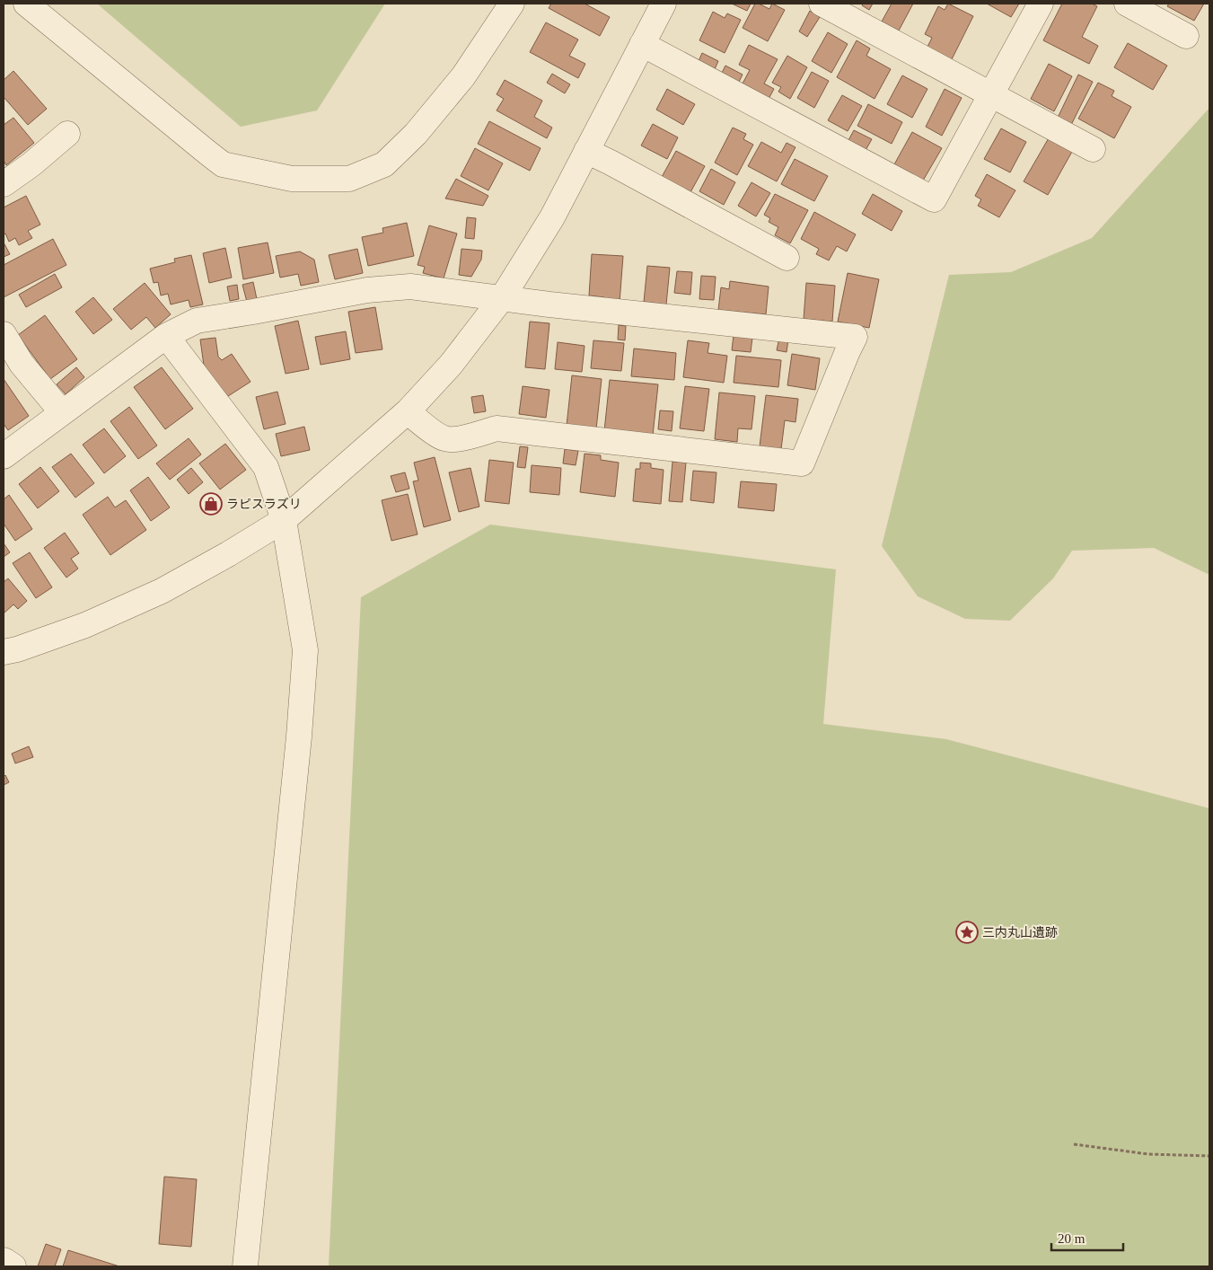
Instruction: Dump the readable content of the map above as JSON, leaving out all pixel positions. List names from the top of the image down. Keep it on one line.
{"places":{"shop":["ラピスラズリ"],"place":["三内丸山遺跡"]},"scale_bar":"20 m"}
